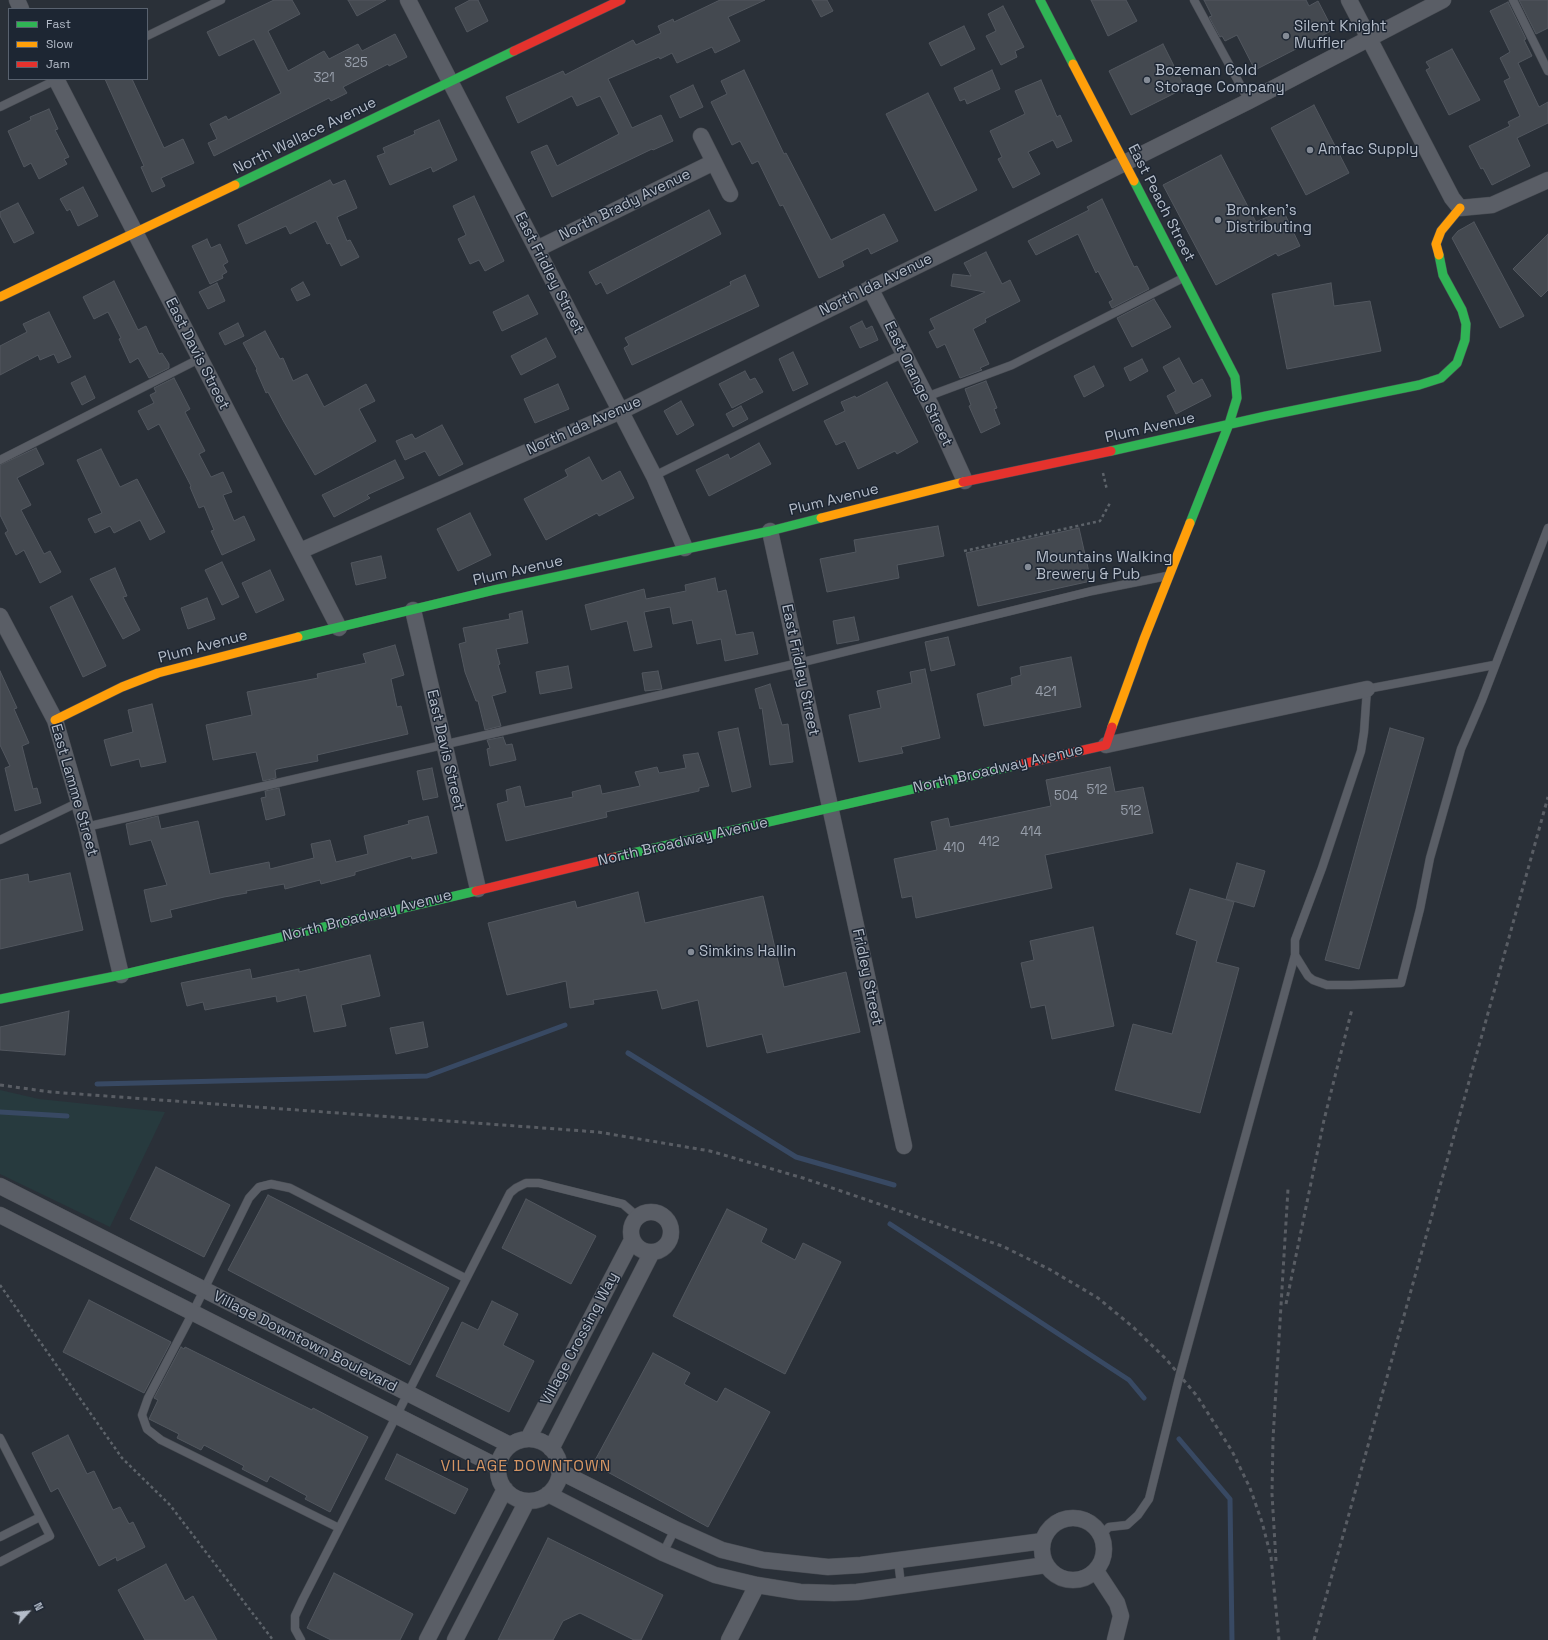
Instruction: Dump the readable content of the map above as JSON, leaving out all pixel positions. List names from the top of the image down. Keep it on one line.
{"streets":{"street":["North Wallace Avenue","East Peach Street","North Brady Avenue","East Fridley Street","North Ida Avenue","East Davis Street","East Orange Street","Plum Avenue","North Broadway Avenue","East Lamme Street","Fridley Street","Village Crossing Way","Village Downtown Boulevard"]},"crossings":[["North Wallace Avenue","East Fridley Street"],["North Wallace Avenue","East Davis Street"],["East Peach Street","North Ida Avenue"],["East Peach Street","Plum Avenue"],["East Peach Street","North Broadway Avenue"],["North Brady Avenue","East Fridley Street"],["East Fridley Street","North Ida Avenue"],["East Fridley Street","Plum Avenue"],["East Fridley Street","North Broadway Avenue"],["East Fridley Street","Fridley Street"],["North Ida Avenue","East Davis Street"],["North Ida Avenue","East Orange Street"],["East Davis Street","Plum Avenue"],["East Davis Street","North Broadway Avenue"],["East Orange Street","Plum Avenue"],["Plum Avenue","East Lamme Street"],["North Broadway Avenue","East Lamme Street"],["North Broadway Avenue","Fridley Street"],["Village Crossing Way","Village Downtown Boulevard"]],"districts":["VILLAGE DOWNTOWN"],"places":["Silent Knight Muffler","Bozeman Cold Storage Company","Amfac Supply","Bronken's Distributing","Mountains Walking Brewery & Pub","Simkins Hallin"],"house_numbers":["325","321","421","512","504","512","414","412","410"],"legend":["Fast","Slow","Jam"],"north":"top right"}
